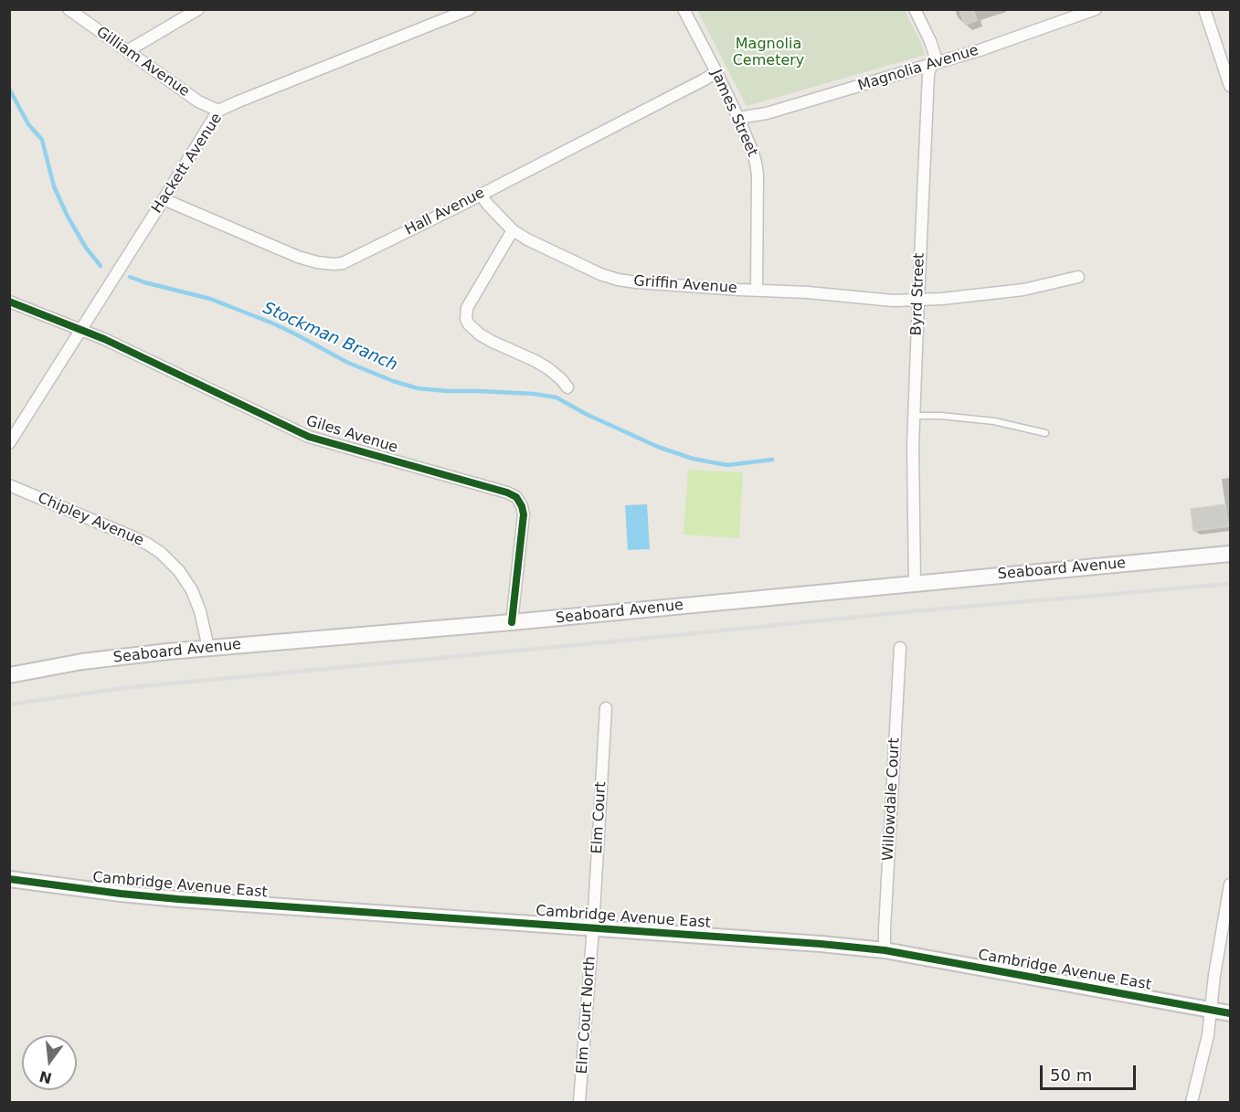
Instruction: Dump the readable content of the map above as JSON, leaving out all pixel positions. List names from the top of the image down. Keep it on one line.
{"streets":{"street":["Gilliam Avenue","Magnolia Avenue","James Street","Hackett Avenue","Hall Avenue","Griffin Avenue","Byrd Street","Giles Avenue","Chipley Avenue","Seaboard Avenue","Willowdale Court","Elm Court","Cambridge Avenue East","Elm Court North"]},"crossings":[["Gilliam Avenue","Hackett Avenue"],["Magnolia Avenue","James Street"],["Magnolia Avenue","Byrd Street"],["James Street","Hall Avenue"],["James Street","Griffin Avenue"],["Hackett Avenue","Hall Avenue"],["Hackett Avenue","Giles Avenue"],["Hall Avenue","Griffin Avenue"],["Griffin Avenue","Byrd Street"],["Byrd Street","Seaboard Avenue"],["Giles Avenue","Seaboard Avenue"],["Chipley Avenue","Seaboard Avenue"],["Willowdale Court","Cambridge Avenue East"],["Elm Court","Cambridge Avenue East"],["Elm Court","Elm Court North"],["Cambridge Avenue East","Elm Court North"]],"water":["Stockman Branch"],"parks":["Magnolia Cemetery"],"scale_bar":"50 m","north":"bottom"}
